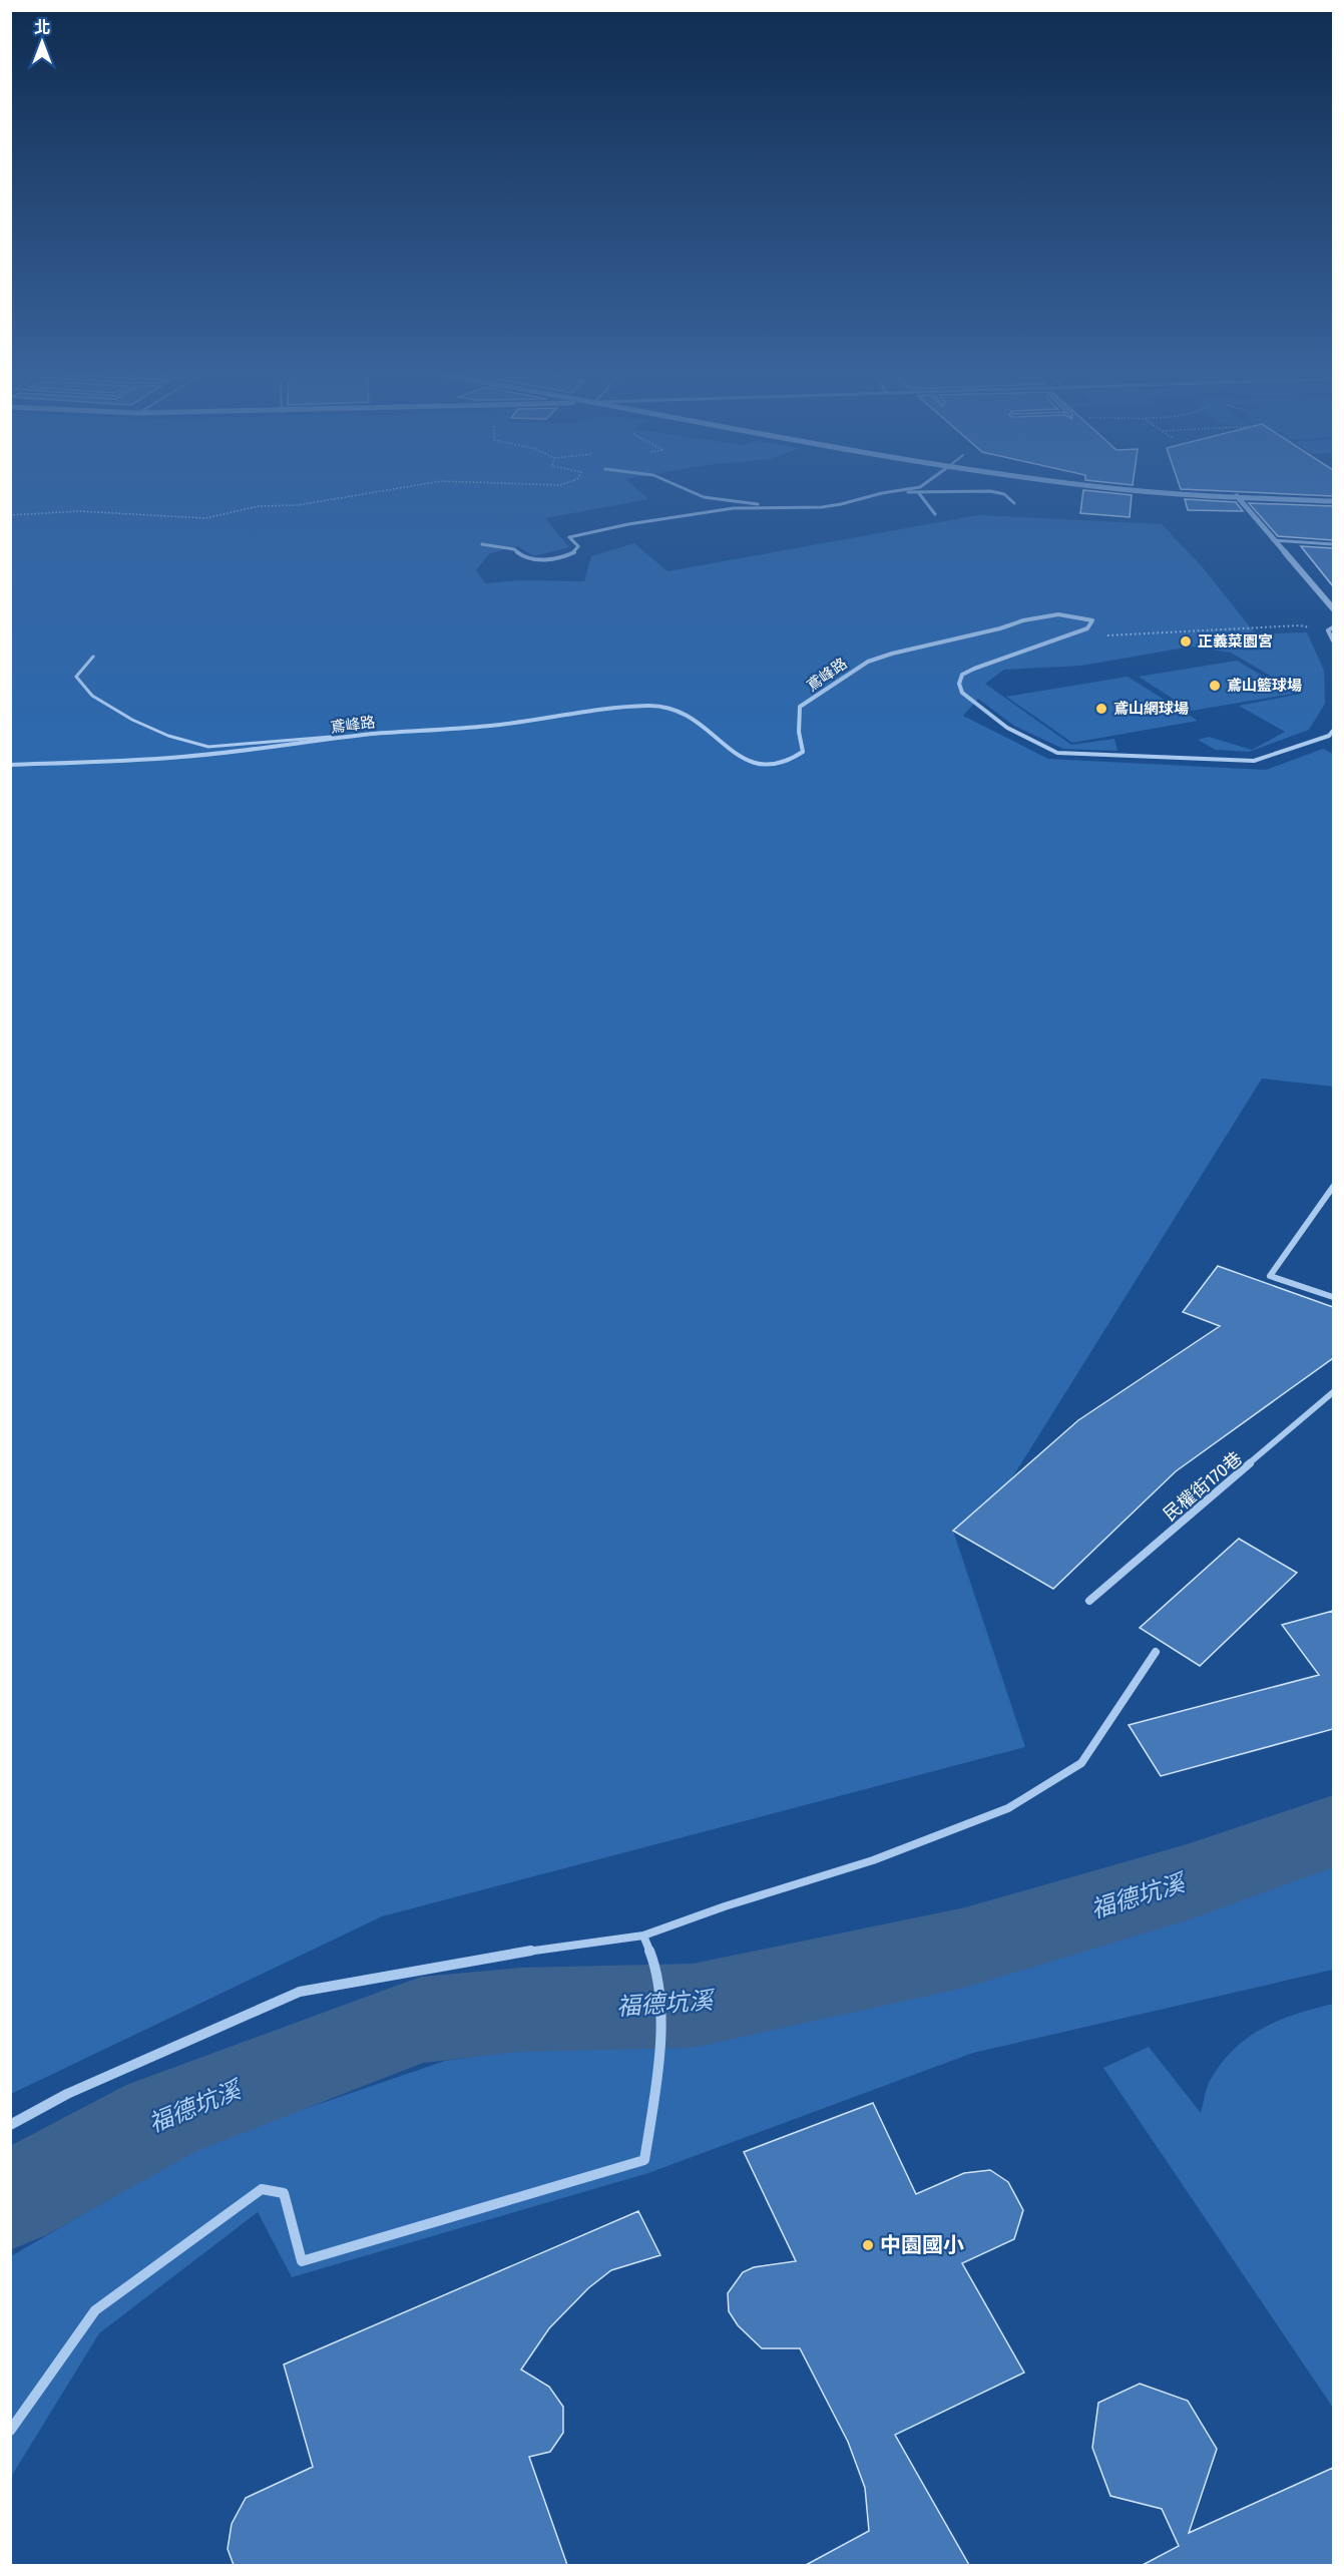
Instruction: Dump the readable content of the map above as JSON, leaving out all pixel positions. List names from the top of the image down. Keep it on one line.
{"streets":{"street":["鳶峰路","民權街170巷"]},"water":["福德坑溪"],"places":["正義菜園宮","鳶山籃球場","鳶山網球場","中園國小"],"north":"top"}
